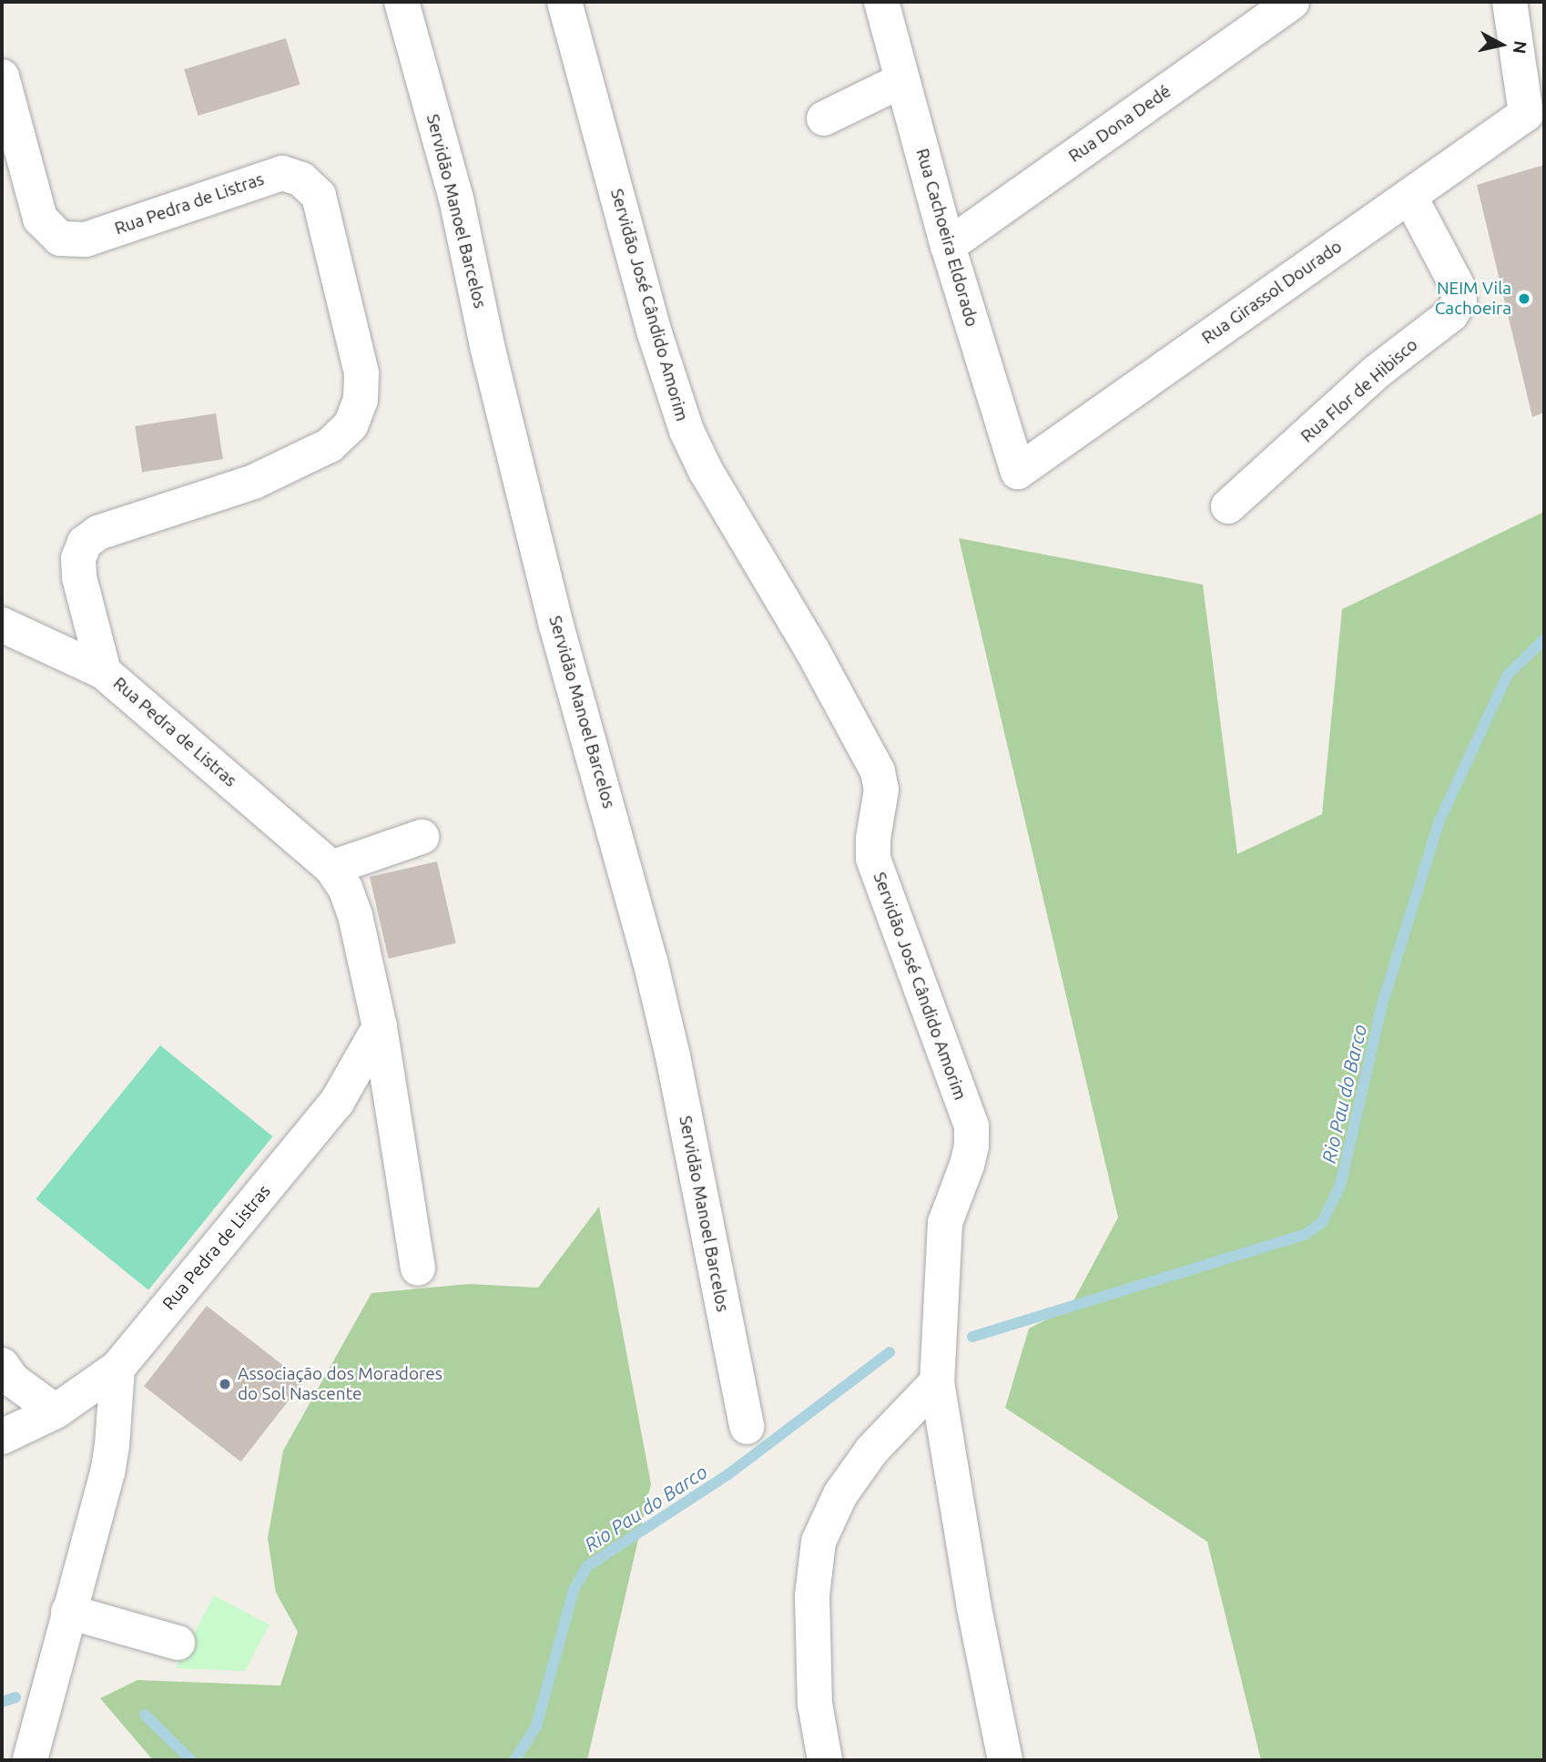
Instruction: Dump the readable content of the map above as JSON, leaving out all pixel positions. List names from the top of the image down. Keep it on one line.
{"streets":{"street":["Rua Dona Dedé","Rua Pedra de Listras","Servidão Manoel Barcelos","Rua Cachoeira Eldorado","Rua Girassol Dourado","Servidão José Cândido Amorim","Rua Flor de Hibisco"]},"crossings":[["Rua Dona Dedé","Rua Cachoeira Eldorado"],["Rua Cachoeira Eldorado","Rua Girassol Dourado"],["Rua Girassol Dourado","Rua Flor de Hibisco"]],"water":["Rio Pau do Barco"],"places":["NEIM Vila Cachoeira","Associação dos Moradores do Sol Nascente"],"north":"right"}
